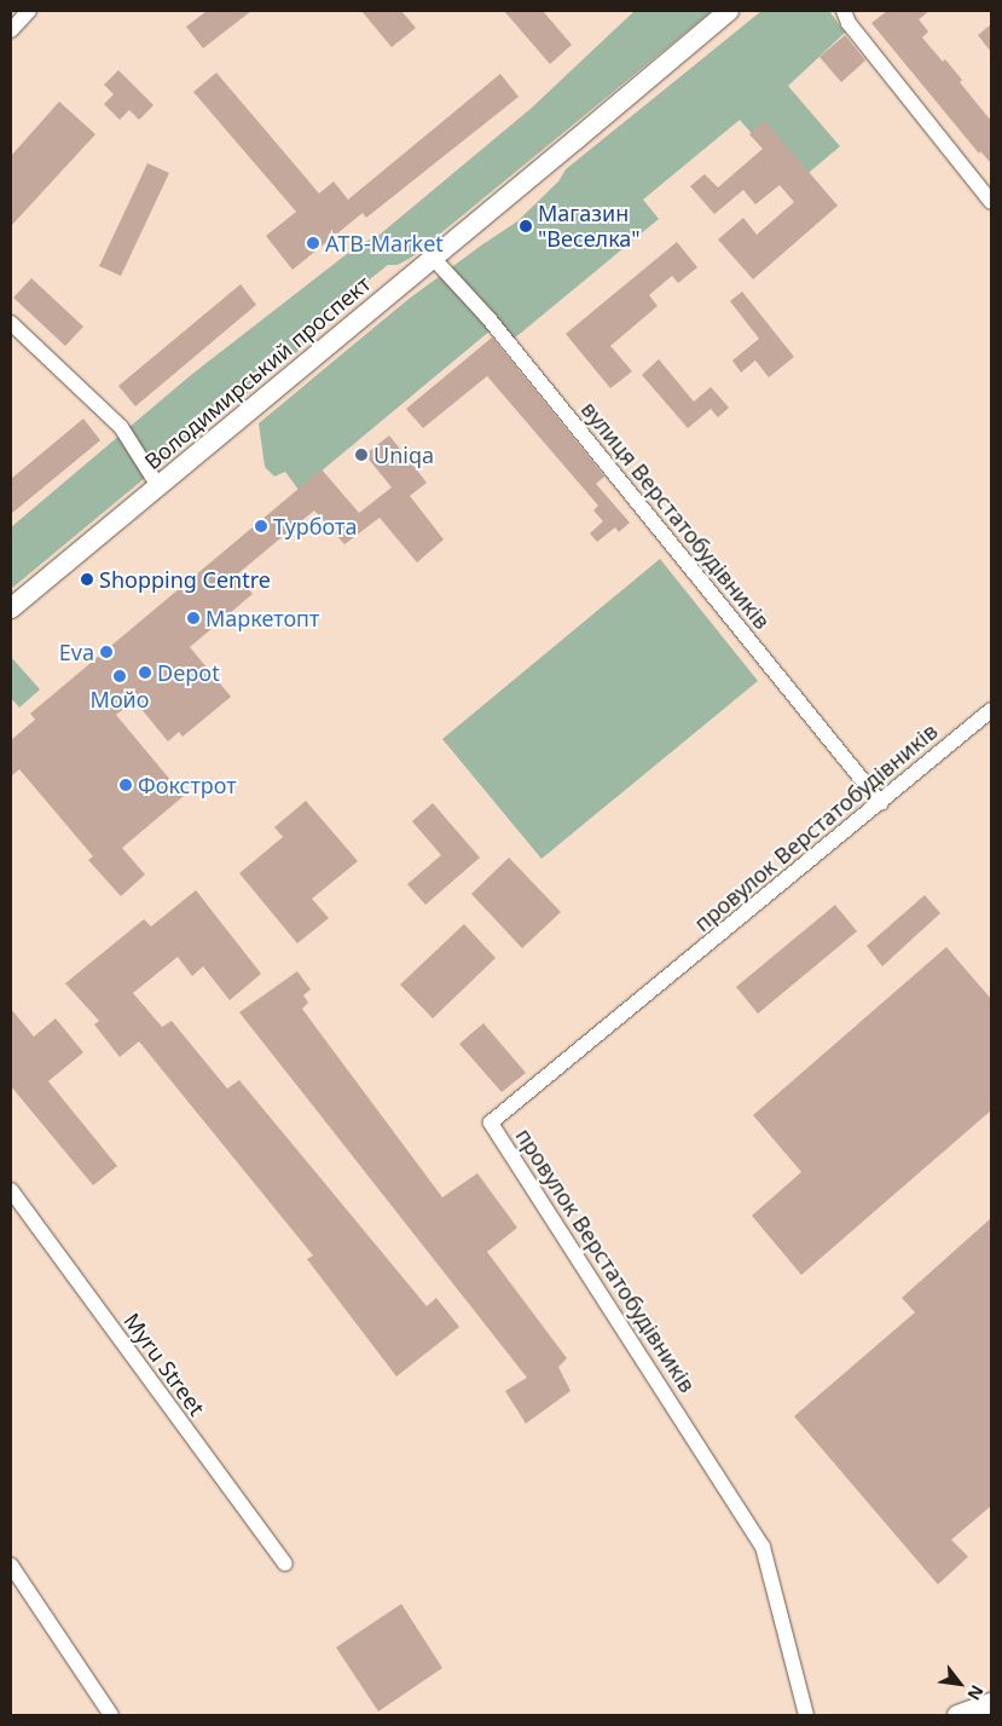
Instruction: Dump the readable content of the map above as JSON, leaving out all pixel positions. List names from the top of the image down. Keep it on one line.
{"streets":{"main road":["Володимирський проспект"],"street":["вулиця Верстатобудівників","провулок Верстатобудівників","Myru Street"]},"crossings":[["Володимирський проспект","вулиця Верстатобудівників"],["вулиця Верстатобудівників","провулок Верстатобудівників"]],"places":["Магазин \"Веселка\"","ATB-Market","Uniqa","Турбота","Shopping Centre","Маркетопт","Eva","Depot","Мойо","Фокстрот"],"north":"bottom right"}
